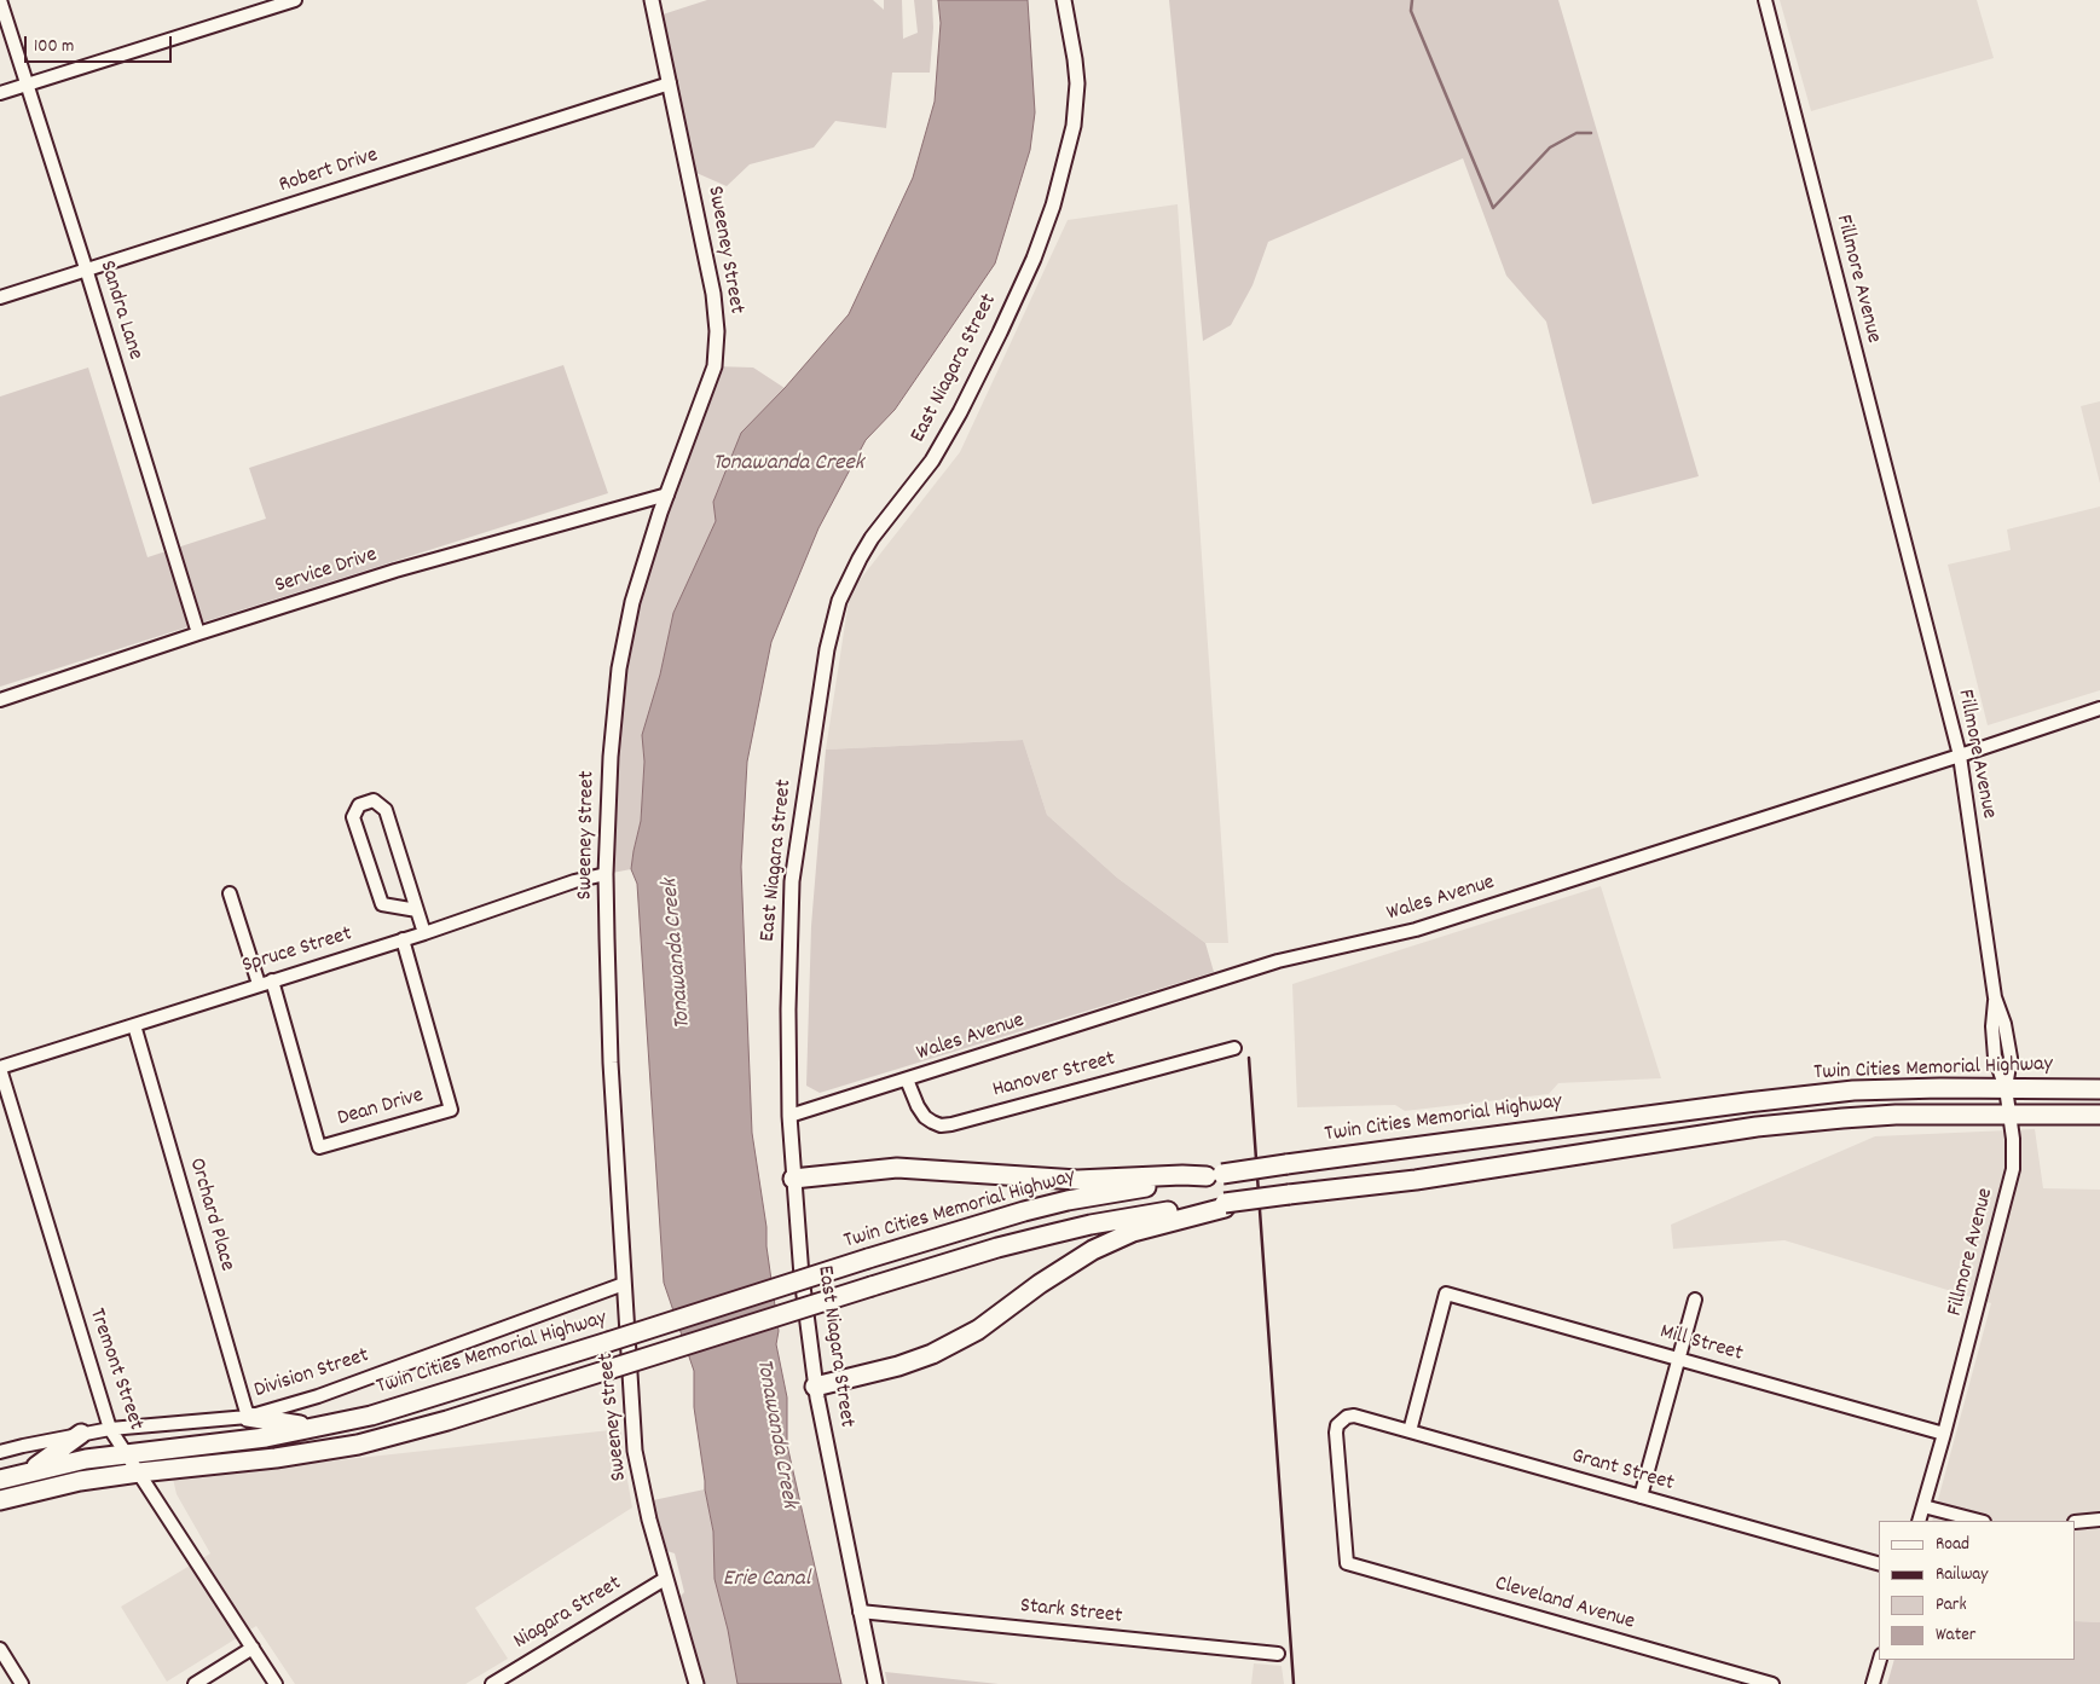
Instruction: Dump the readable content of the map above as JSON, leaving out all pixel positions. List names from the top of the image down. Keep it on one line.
{"streets":{"main road":["Twin Cities Memorial Highway"],"street":["Robert Drive","Sweeney Street","Fillmore Avenue","Sandra Lane","East Niagara Street","Service Drive","Wales Avenue","Spruce Street","Hanover Street","Dean Drive","Orchard Place","Mill Street","Tremont Street","Division Street","Grant Street","Cleveland Avenue","Stark Street","Niagara Street"]},"crossings":[["Robert Drive","Sweeney Street"],["Robert Drive","Sandra Lane"],["Sweeney Street","Service Drive"],["Sweeney Street","Spruce Street"],["Sweeney Street","Division Street"],["Sweeney Street","Niagara Street"],["Fillmore Avenue","Wales Avenue"],["Fillmore Avenue","Twin Cities Memorial Highway"],["Fillmore Avenue","Mill Street"],["Sandra Lane","Service Drive"],["East Niagara Street","Wales Avenue"],["East Niagara Street","Stark Street"],["Wales Avenue","Hanover Street"],["Spruce Street","Dean Drive"],["Spruce Street","Orchard Place"],["Spruce Street","Tremont Street"],["Twin Cities Memorial Highway","Tremont Street"],["Orchard Place","Division Street"],["Mill Street","Grant Street"],["Tremont Street","Division Street"],["Grant Street","Cleveland Avenue"]],"water":["Tonawanda Creek","Erie Canal"],"legend":["Road","Railway","Park","Water"],"scale_bar":"100 m"}
